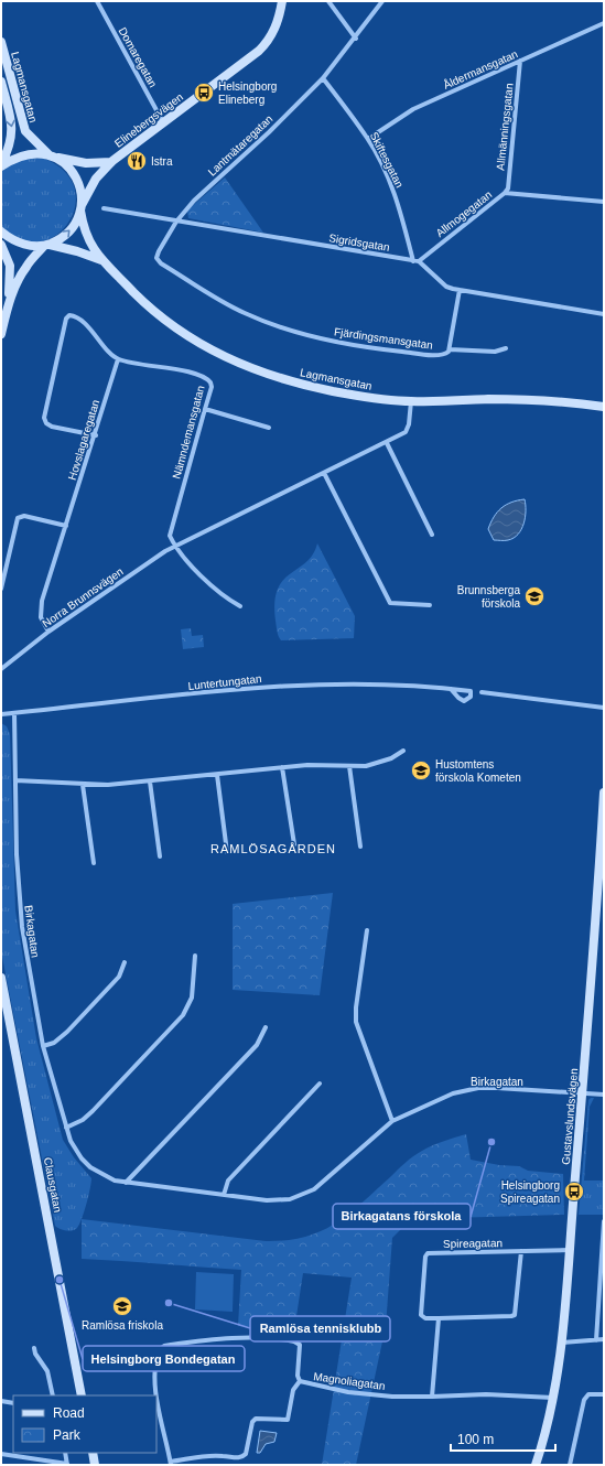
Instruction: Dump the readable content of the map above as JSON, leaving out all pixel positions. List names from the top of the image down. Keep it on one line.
{"streets":{"street":["Domaregatan","Åldermansgatan","Lagmansgatan","Elinebergsvägen","Allmänningsgatan","Lantmätaregatan","Skiftesgatan","Allmogegatan","Sigridsgatan","Fjärdingsmansgatan","Nämndemansgatan","Hovslagaregatan","Norra Brunnsvägen","Luntertungatan","Birkagatan","Gustavslundsvägen","Clausgatan","Spireagatan","Magnoliagatan"]},"crossings":[["Domaregatan","Elinebergsvägen"],["Åldermansgatan","Allmänningsgatan"],["Åldermansgatan","Skiftesgatan"],["Lagmansgatan","Elinebergsvägen"],["Lagmansgatan","Norra Brunnsvägen"],["Allmänningsgatan","Allmogegatan"],["Lantmätaregatan","Skiftesgatan"],["Lantmätaregatan","Sigridsgatan"],["Lantmätaregatan","Fjärdingsmansgatan"],["Skiftesgatan","Allmogegatan"],["Skiftesgatan","Sigridsgatan"],["Allmogegatan","Sigridsgatan"],["Sigridsgatan","Fjärdingsmansgatan"],["Nämndemansgatan","Hovslagaregatan"],["Nämndemansgatan","Norra Brunnsvägen"],["Hovslagaregatan","Norra Brunnsvägen"],["Luntertungatan","Birkagatan"],["Birkagatan","Gustavslundsvägen"],["Gustavslundsvägen","Spireagatan"],["Gustavslundsvägen","Magnoliagatan"]],"districts":["RAMLÖSAGÅRDEN"],"places":{"bus stop":["Helsingborg Elineberg","Helsingborg Spireagatan"],"restaurant":["Istra"],"school or university":["Brunnsberga förskola","Hustomtens förskola Kometen","Ramlösa friskola"],"other":["Birkagatans förskola","Helsingborg Bondegatan","Ramlösa tennisklubb"]},"legend":["Road","Park"],"scale_bar":"100 m"}
